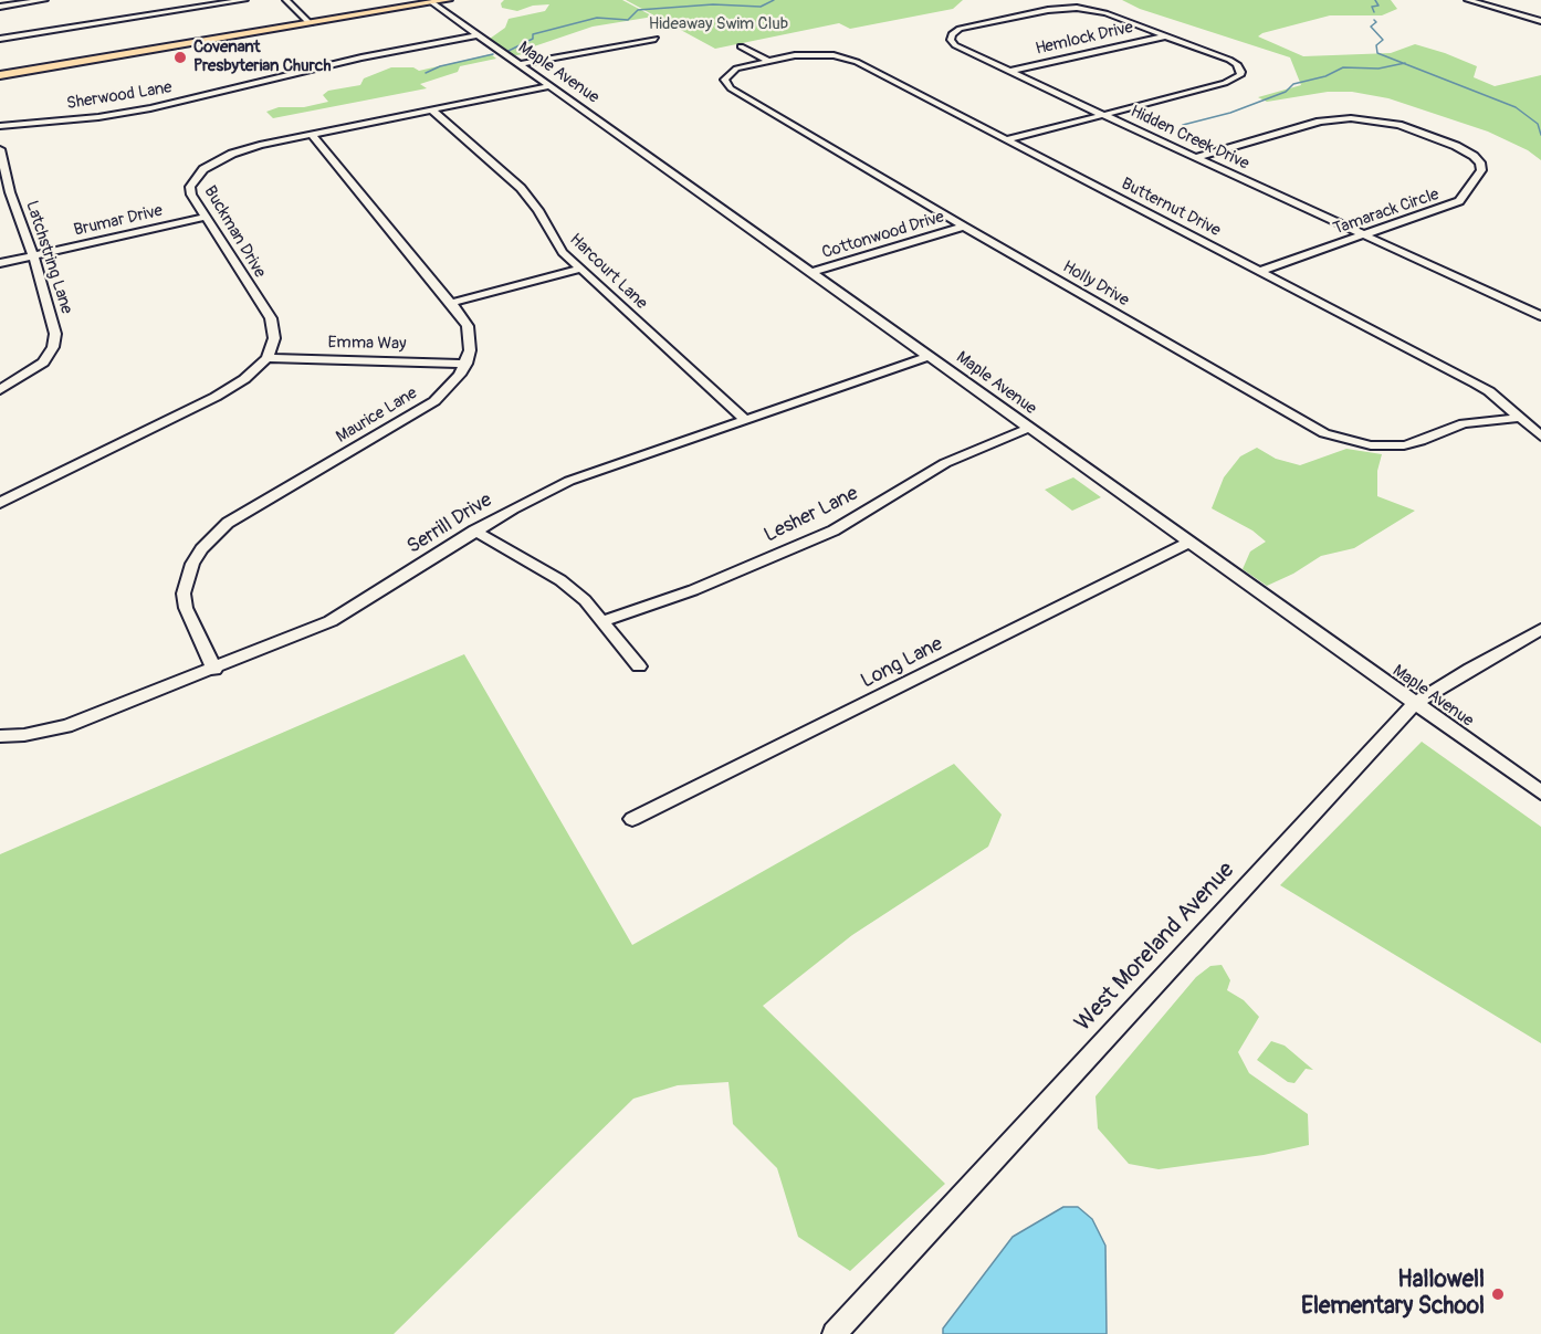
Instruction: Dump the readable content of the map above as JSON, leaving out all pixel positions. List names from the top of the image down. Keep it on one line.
{"streets":{"street":["Hemlock Drive","Maple Avenue","Sherwood Lane","Hidden Creek Drive","Butternut Drive","Tamarack Circle","Brumar Drive","Buckman Drive","Cottonwood Drive","Latchstring Lane","Harcourt Lane","Holly Drive","Emma Way","Maurice Lane","Lesher Lane","Serrill Drive","Long Lane","West Moreland Avenue"]},"crossings":[["Hemlock Drive","Hidden Creek Drive"],["Maple Avenue","Sherwood Lane"],["Maple Avenue","Buckman Drive"],["Maple Avenue","Cottonwood Drive"],["Maple Avenue","Lesher Lane"],["Maple Avenue","Serrill Drive"],["Maple Avenue","Long Lane"],["Maple Avenue","West Moreland Avenue"],["Hidden Creek Drive","Tamarack Circle"],["Butternut Drive","Tamarack Circle"],["Butternut Drive","Holly Drive"],["Brumar Drive","Buckman Drive"],["Brumar Drive","Latchstring Lane"],["Buckman Drive","Harcourt Lane"],["Buckman Drive","Emma Way"],["Cottonwood Drive","Holly Drive"],["Harcourt Lane","Serrill Drive"],["Emma Way","Maurice Lane"],["Maurice Lane","Serrill Drive"]],"parks":["Hideaway Swim Club"],"places":["Covenant Presbyterian Church","Hallowell Elementary School"]}
